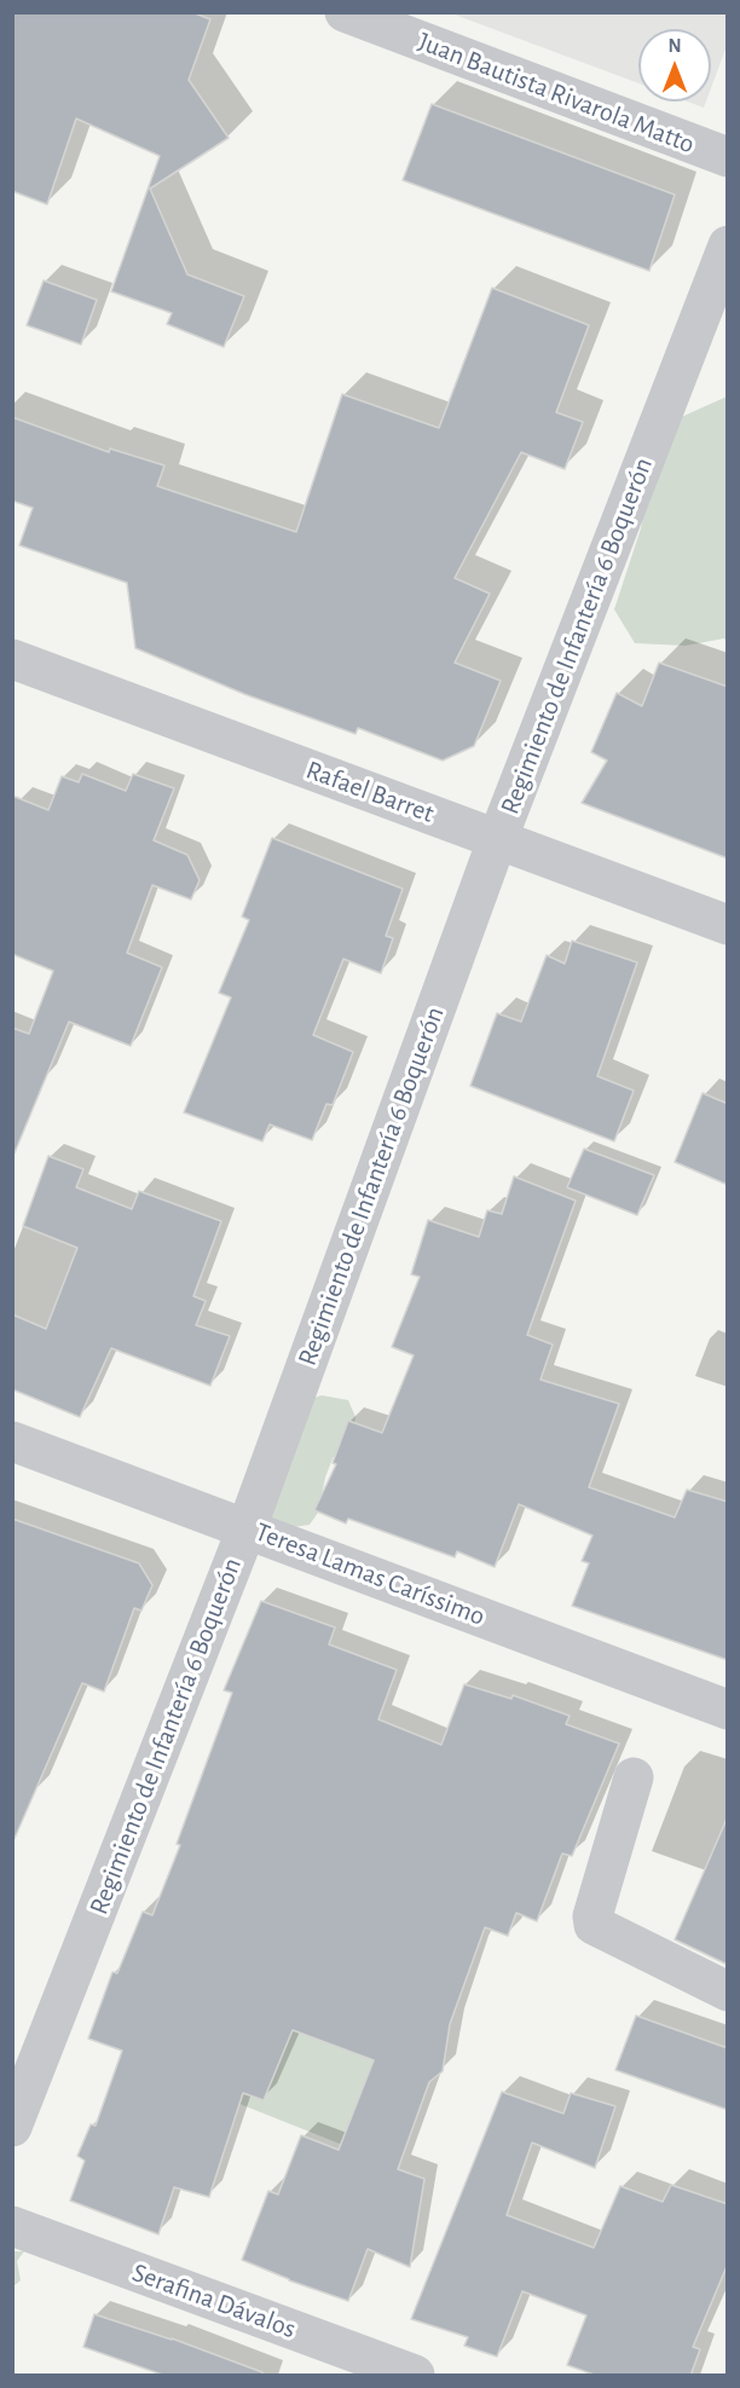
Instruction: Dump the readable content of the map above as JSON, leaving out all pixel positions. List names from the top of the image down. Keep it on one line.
{"streets":{"street":["Juan Bautista Rivarola Matto","Regimiento de Infantería 6 Boquerón","Rafael Barret","Teresa Lamas Caríssimo","Serafina Dávalos"]},"crossings":[["Regimiento de Infantería 6 Boquerón","Rafael Barret"],["Regimiento de Infantería 6 Boquerón","Teresa Lamas Caríssimo"]],"north":"top"}
